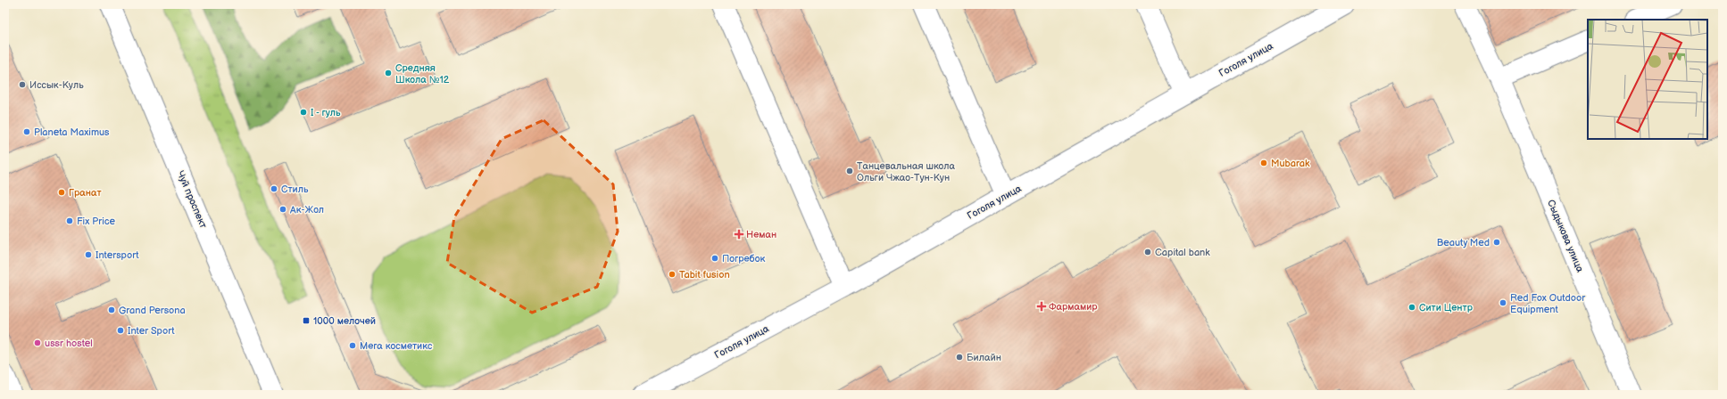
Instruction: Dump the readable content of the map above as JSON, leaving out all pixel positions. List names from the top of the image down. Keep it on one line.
{"streets":{"street":["Гоголя улица","Чуй проспект","Сыдыкова улица"]},"places":{"other":["Средняя Школа №12","Иссык-Куль","I - гуль","Planeta Maximus","Mubarak","Танцевальная школа Ольги Чжао-Тун-Кун","Стиль","Гранат","Ак-Жол","Fix Price","Beauty Med","Capital bank","Intersport","Погребок","Tabit fusion","Red Fox Outdoor Equipment","Сити Центр","Grand Persona","Inter Sport","ussr hostel","Мега косметикс","Билайн"],"health":["Неман","Фармамир"],"transit":["1000 мелочей"]}}
